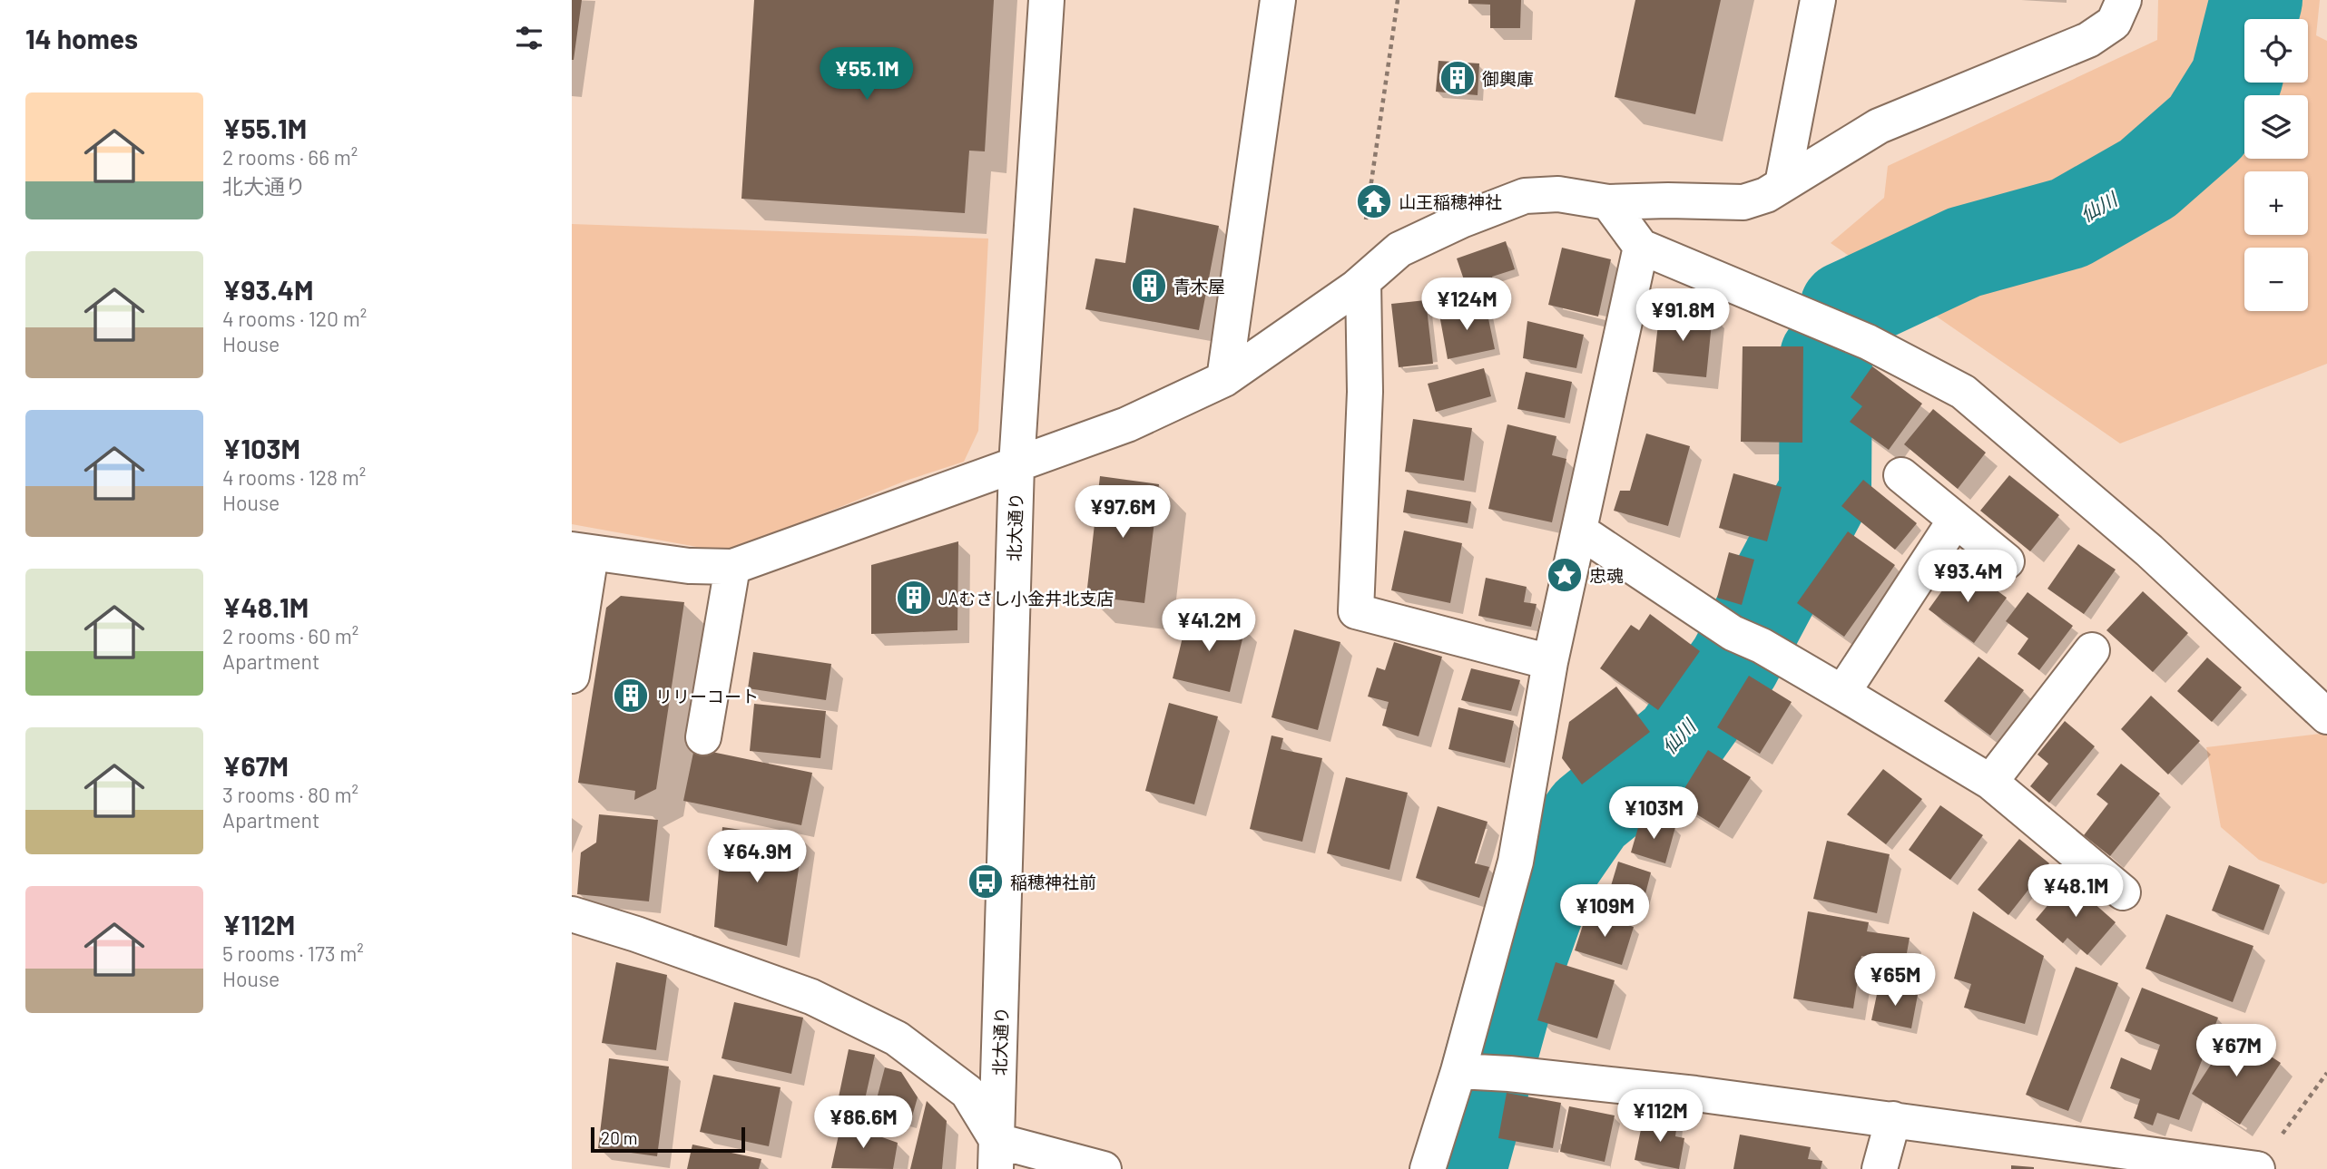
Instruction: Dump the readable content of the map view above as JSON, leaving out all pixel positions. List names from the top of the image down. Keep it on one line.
{"streets":{"street":["北大通り"]},"water":["仙川"],"places":{"building":["御輿庫","青木屋","JAむさし小金井北支店","リリーコート"],"temple":["山王稲穂神社"],"place":["忠魂"],"bus stop":["稲穂神社前"]},"scale_bar":"20 m","page":{"heading":"14 homes","map_buttons":["+","−"],"price":["¥55.1M","¥124M","¥91.8M","¥97.6M","¥93.4M","¥41.2M","¥103M","¥64.9M","¥48.1M","¥109M","¥65M","¥67M","¥112M","¥86.6M"],"list":[{"name":"¥55.1M","note":"2 rooms · 66 m² · 北大通り"},{"name":"¥93.4M","note":"4 rooms · 120 m² · House"},{"name":"¥103M","note":"4 rooms · 128 m² · House"},{"name":"¥48.1M","note":"2 rooms · 60 m² · Apartment"},{"name":"¥67M","note":"3 rooms · 80 m² · Apartment"},{"name":"¥112M","note":"5 rooms · 173 m² · House"}],"scale":"20 m"}}
